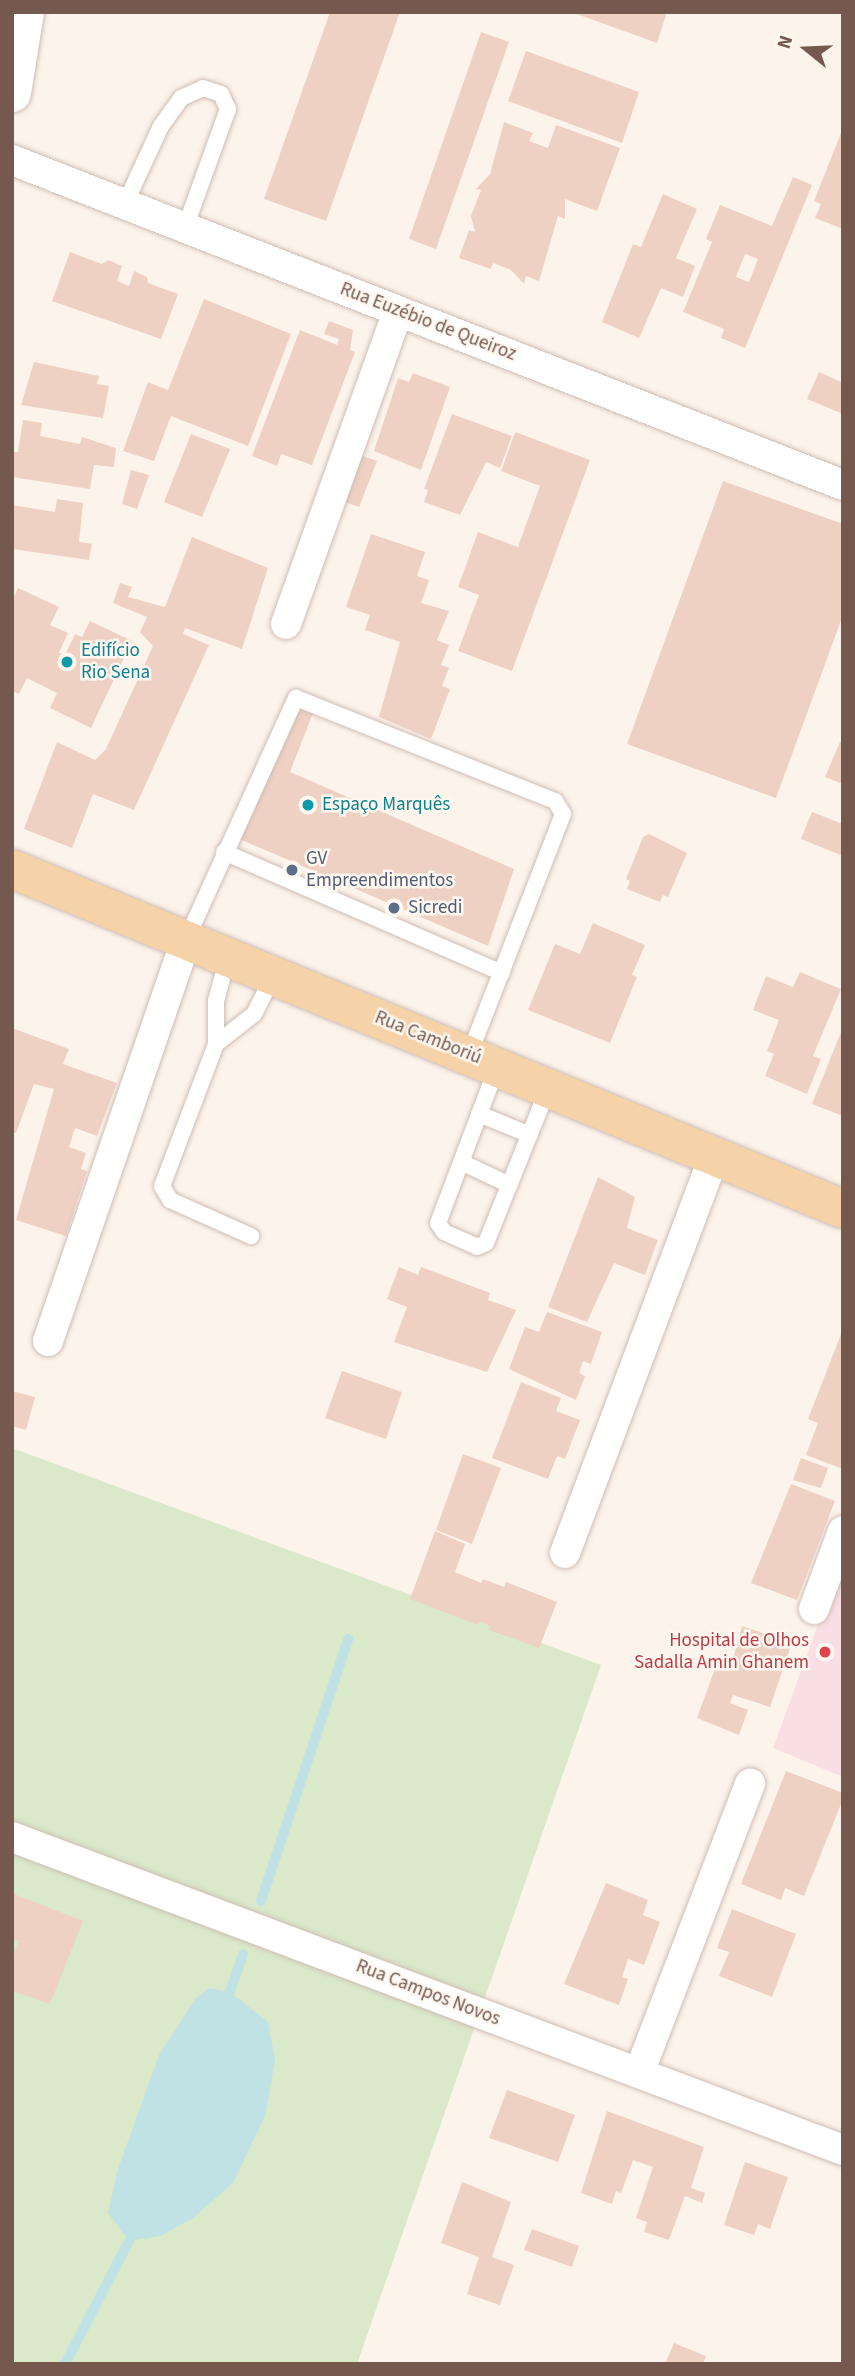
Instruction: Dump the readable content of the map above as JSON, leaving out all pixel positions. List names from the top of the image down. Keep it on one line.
{"streets":{"main road":["Rua Camboriú"],"street":["Rua Euzébio de Queiroz","Rua Campos Novos"]},"places":["Edifício Rio Sena","Espaço Marquês","GV Empreendimentos","Sicredi","Hospital de Olhos Sadalla Amin Ghanem"],"north":"left"}
